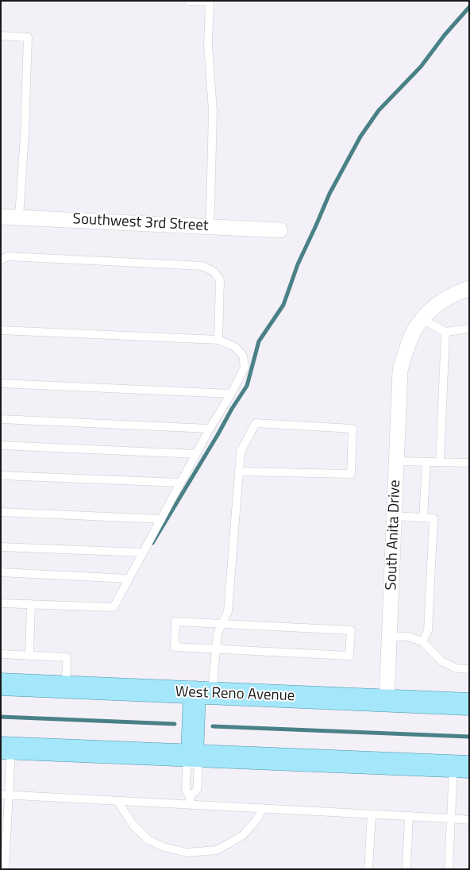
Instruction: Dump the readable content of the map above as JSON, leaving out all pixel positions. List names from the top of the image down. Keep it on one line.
{"streets":{"main road":["West Reno Avenue"],"street":["Southwest 3rd Street","South Anita Drive"]},"crossings":[["South Anita Drive","West Reno Avenue"]]}
